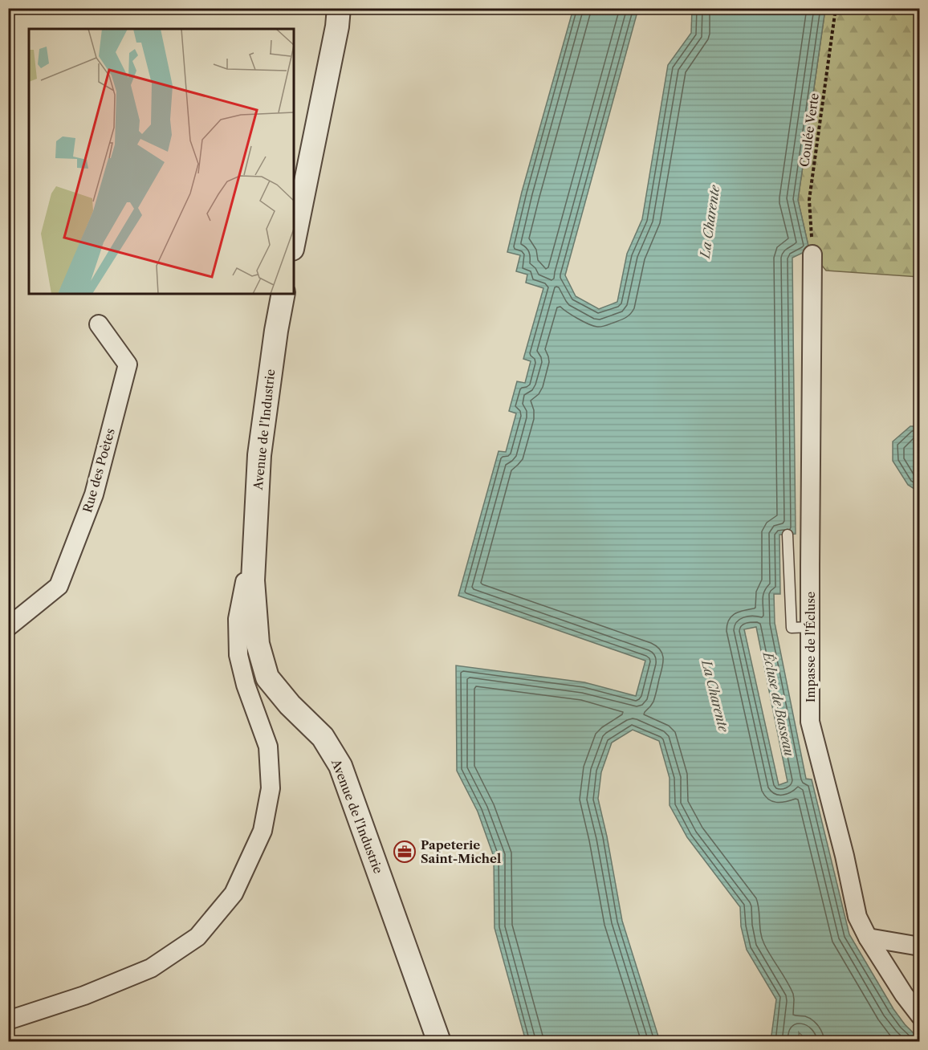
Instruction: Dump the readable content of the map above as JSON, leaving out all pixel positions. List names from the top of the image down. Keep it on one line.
{"streets":{"street":["Avenue de l'Industrie","Rue des Poètes","Impasse de l'Écluse"],"path":["Coulée Verte"]},"crossings":[["Coulée Verte","Impasse de l'Écluse"]],"water":["La Charente","Écluse de Basseau"],"places":{"office":["Papeterie Saint-Michel"]}}
